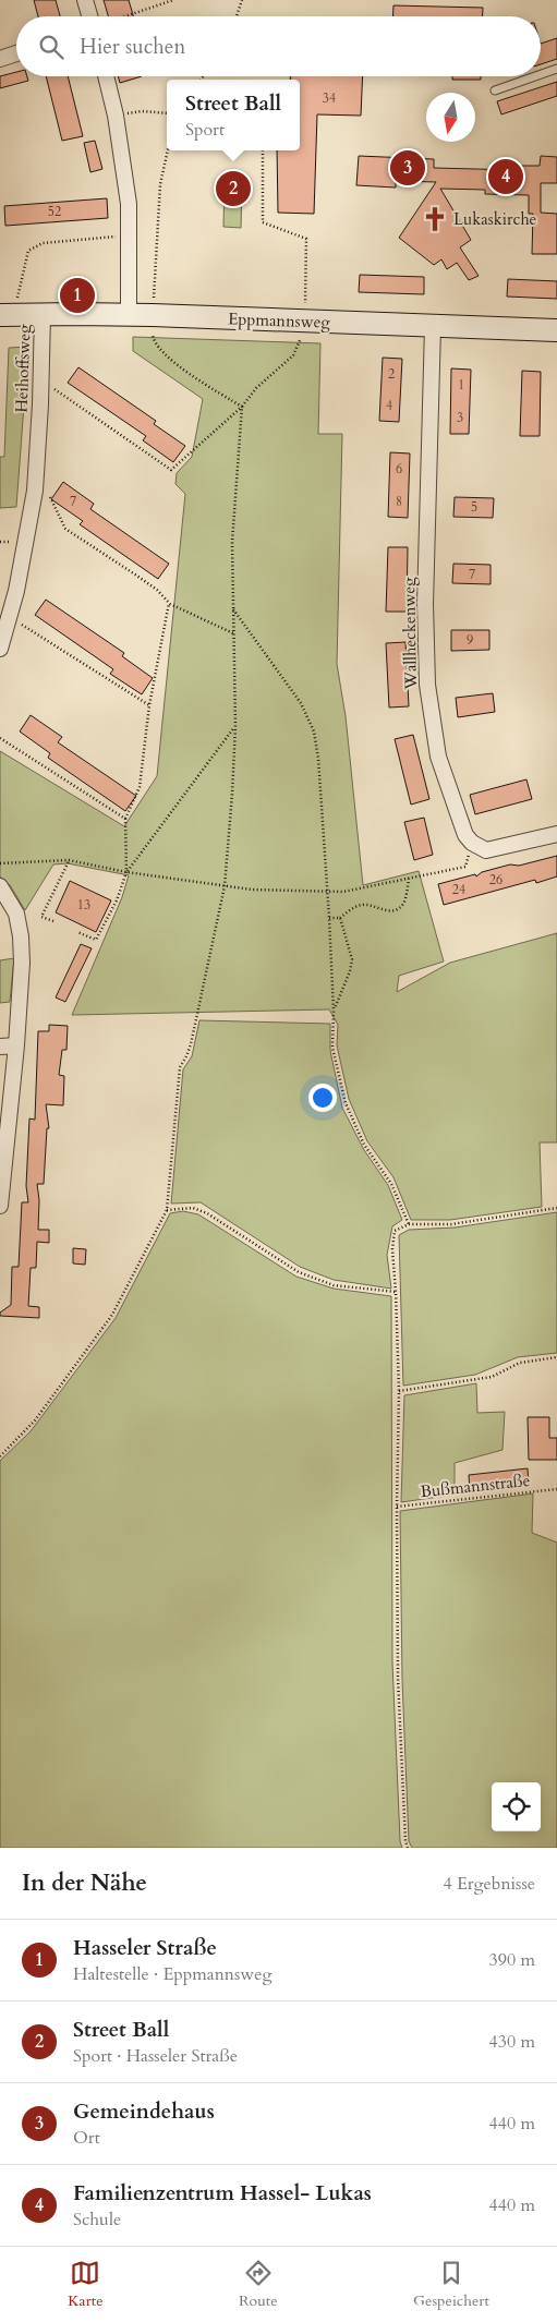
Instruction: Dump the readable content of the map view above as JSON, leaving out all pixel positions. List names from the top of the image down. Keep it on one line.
{"streets":{"street":["Eppmannsweg","Heihoffsweg","Wallheckenweg"],"path":["Bußmannstraße"]},"crossings":[["Eppmannsweg","Heihoffsweg"],["Eppmannsweg","Wallheckenweg"]],"places":{"church":["Lukaskirche"]},"house_numbers":["34","52","2","1","4","3","6","7","8","5","7","9","26","24","13"],"north":"bottom","page":{"search":"Hier suchen","popup":["Street Ball","Sport"],"pins":["3","4","2","1"],"heading":["In der Nähe","4 Ergebnisse"],"list":[{"mark":"1","name":"Hasseler Straße","note":"Haltestelle · Eppmannsweg","value":"390 m"},{"mark":"2","name":"Street Ball","note":"Sport · Hasseler Straße","value":"430 m"},{"mark":"3","name":"Gemeindehaus","note":"Ort","value":"440 m"},{"mark":"4","name":"Familienzentrum Hassel- Lukas","note":"Schule","value":"440 m"}],"nav":["Karte","Route","Gespeichert"]}}
